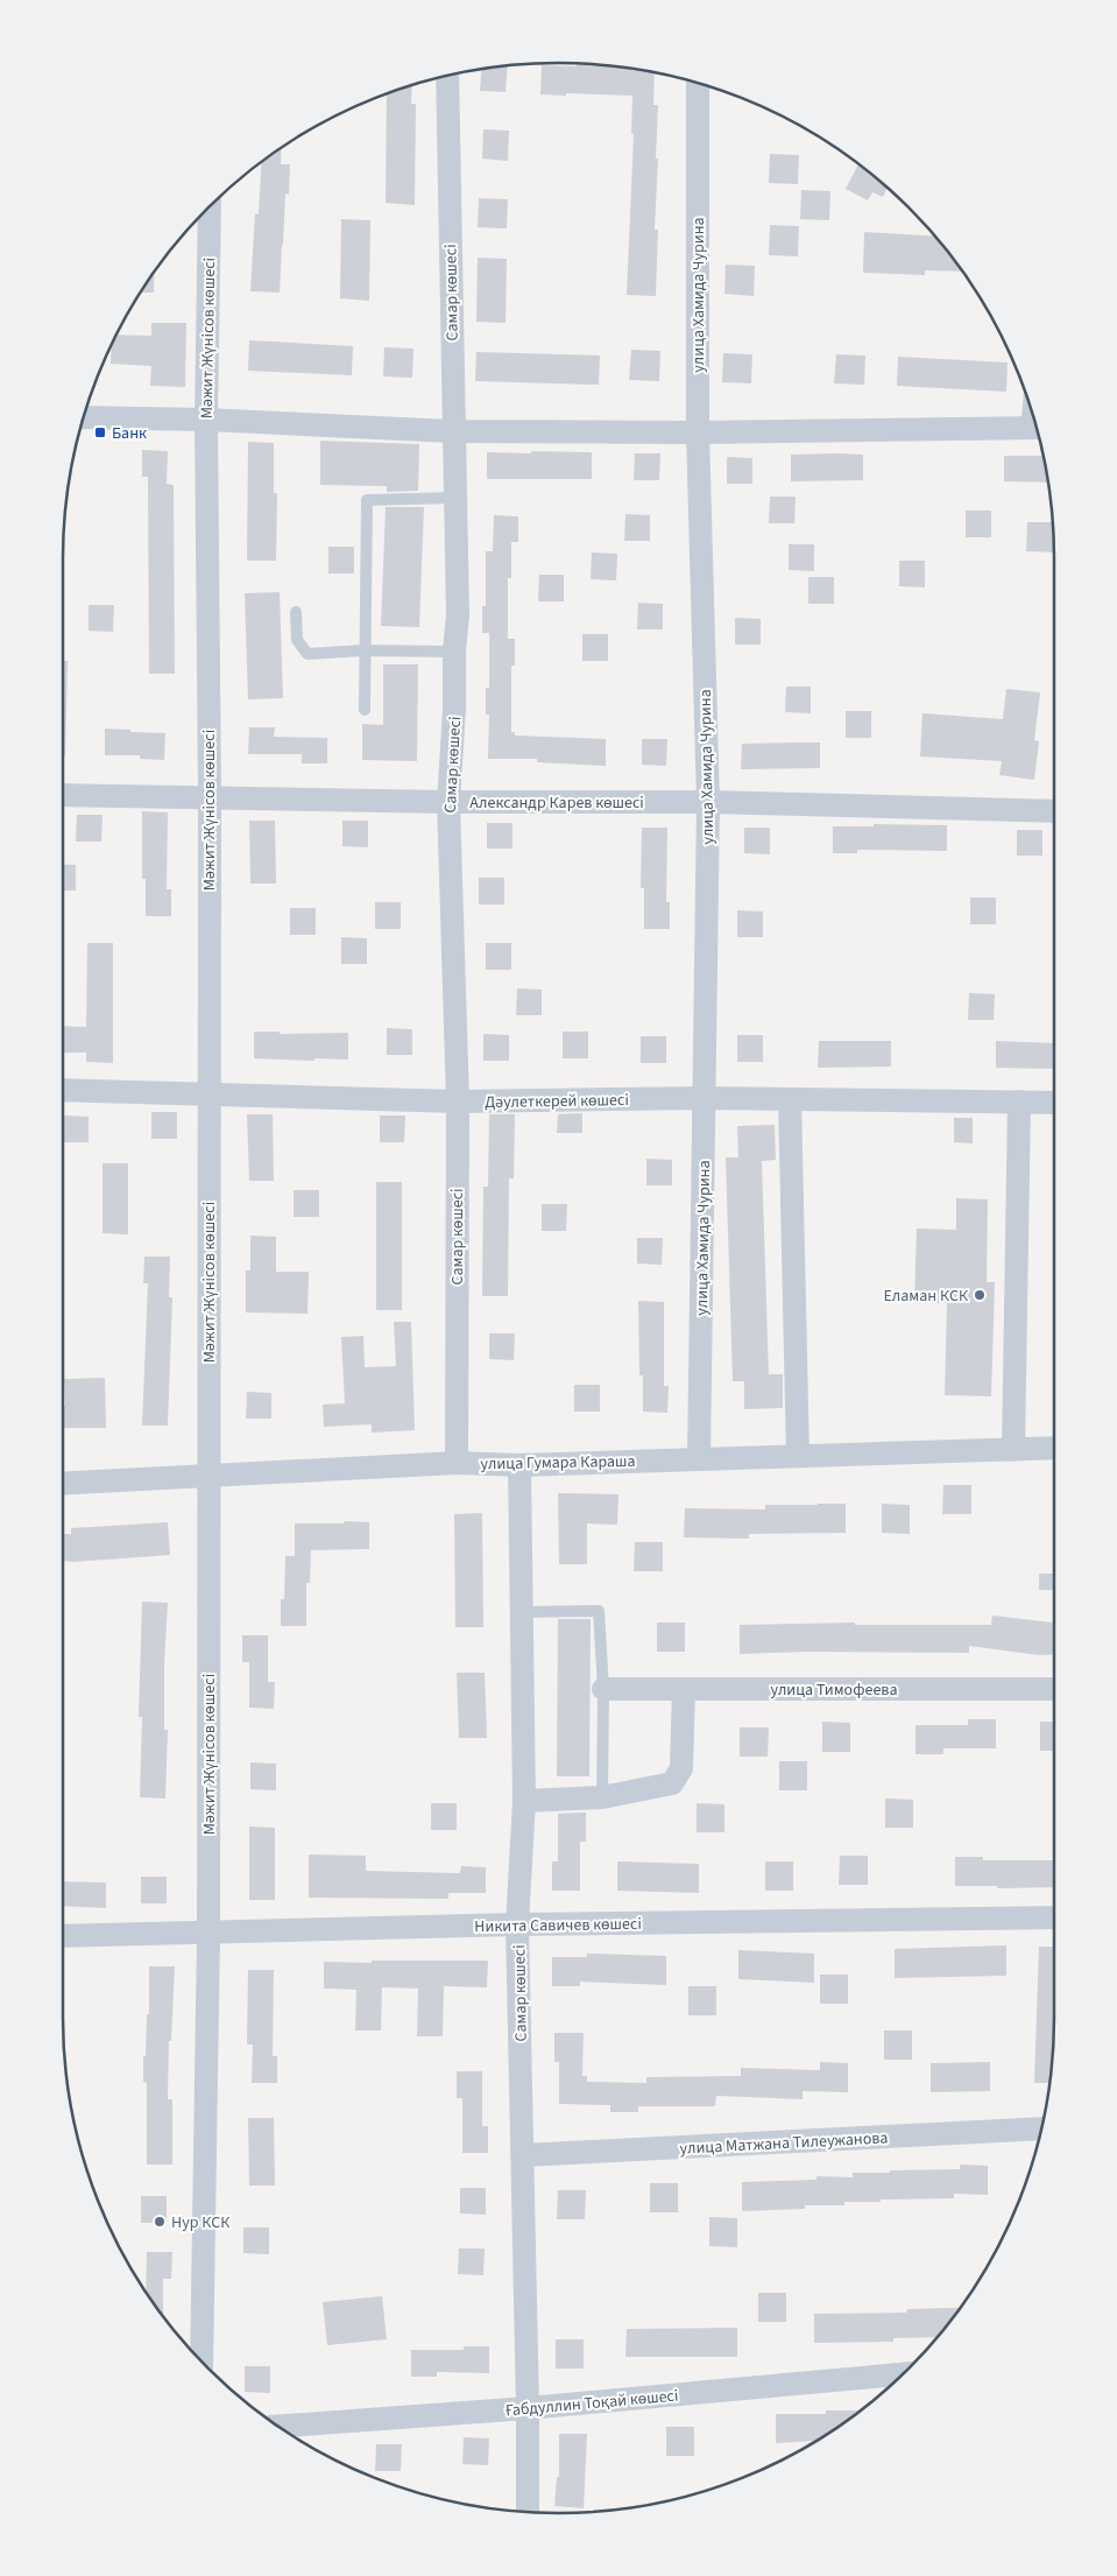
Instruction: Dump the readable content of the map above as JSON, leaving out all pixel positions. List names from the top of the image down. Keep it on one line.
{"streets":{"street":["Самар көшесі","улица Хамида Чурина","Мәжит Жүнісов көшесі","Александр Карев көшесі","Дәулеткерей көшесі","улица Гумара Караша","улица Тимофеева","Никита Савичев көшесі","улица Матжана Тилеужанова","Ғабдуллин Тоқай көшесі"]},"crossings":[["Самар көшесі","Александр Карев көшесі"],["Самар көшесі","Дәулеткерей көшесі"],["Самар көшесі","улица Гумара Караша"],["Самар көшесі","Никита Савичев көшесі"],["Самар көшесі","улица Матжана Тилеужанова"],["Самар көшесі","Ғабдуллин Тоқай көшесі"],["улица Хамида Чурина","Александр Карев көшесі"],["улица Хамида Чурина","Дәулеткерей көшесі"],["улица Хамида Чурина","улица Гумара Караша"],["Мәжит Жүнісов көшесі","Александр Карев көшесі"],["Мәжит Жүнісов көшесі","Дәулеткерей көшесі"],["Мәжит Жүнісов көшесі","улица Гумара Караша"],["Мәжит Жүнісов көшесі","Никита Савичев көшесі"]],"places":{"transit":["Банк"],"other":["Еламан КСК","Нур КСК"]}}
